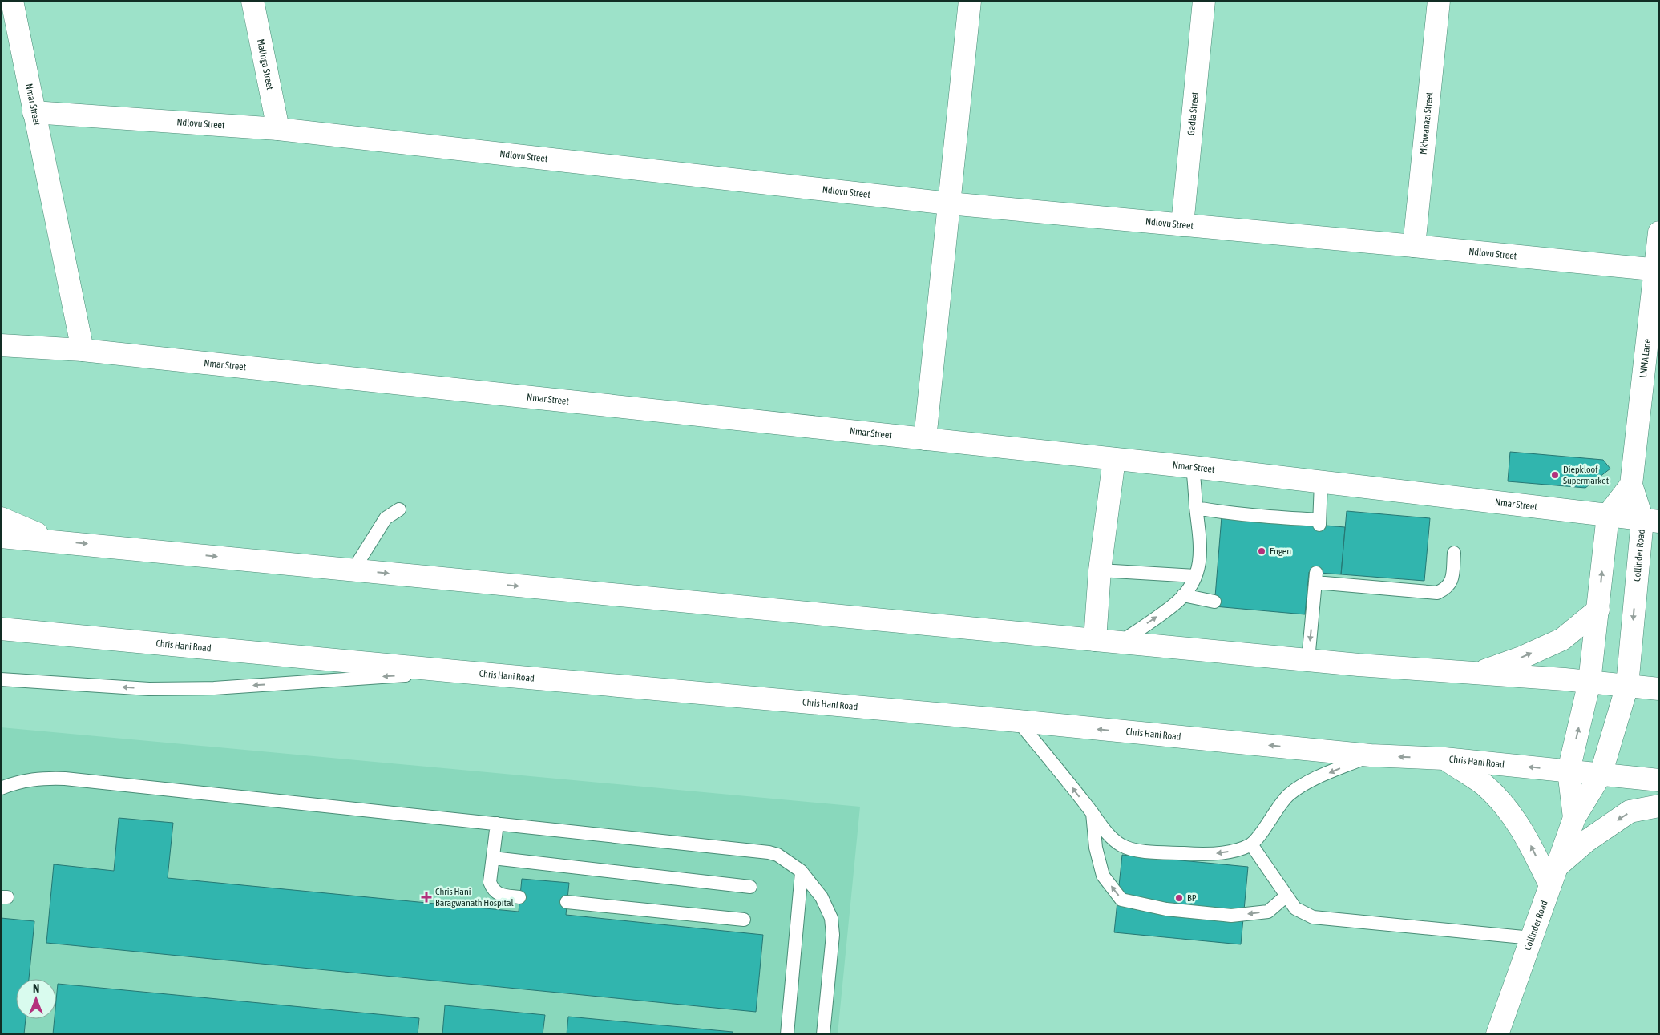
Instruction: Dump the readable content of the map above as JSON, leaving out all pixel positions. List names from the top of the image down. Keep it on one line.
{"streets":{"street":["Malinga Street","Nmar Street","Gadla Street","Ndlovu Street","Mkhwanazi Street","LNMA Lane","Collinder Road","Chris Hani Road"]},"crossings":[["Malinga Street","Ndlovu Street"],["Nmar Street","Ndlovu Street"],["Nmar Street","Collinder Road"],["Gadla Street","Ndlovu Street"],["Ndlovu Street","Mkhwanazi Street"],["Ndlovu Street","LNMA Lane"],["LNMA Lane","Collinder Road"],["Collinder Road","Chris Hani Road"]],"places":{"other":["Diepkloof Supermarket","Engen","BP"],"health":["Chris Hani Baragwanath Hospital"]},"north":"top"}
